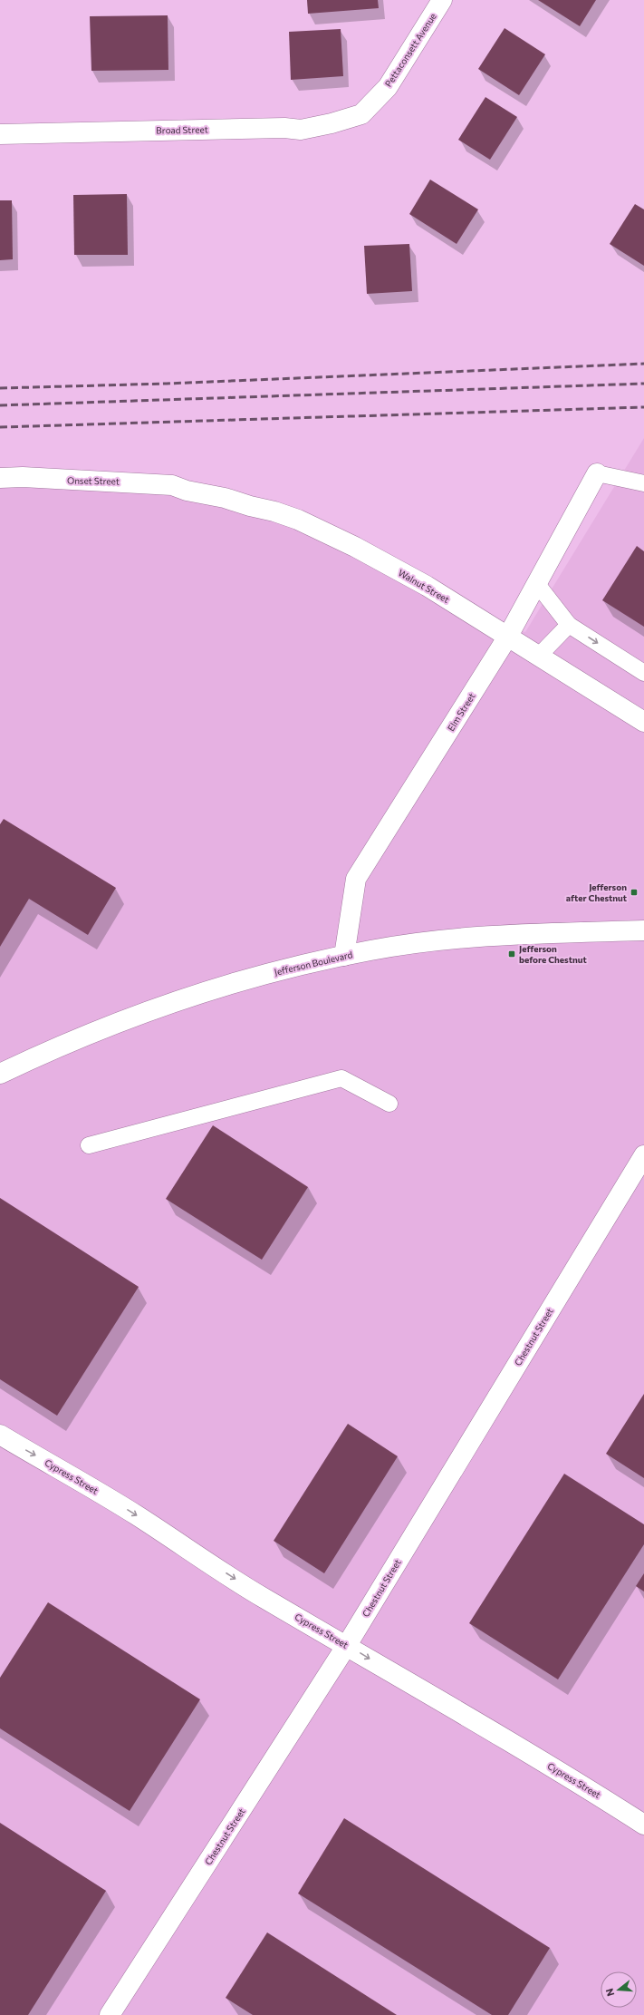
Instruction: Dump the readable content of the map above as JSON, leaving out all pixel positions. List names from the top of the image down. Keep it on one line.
{"streets":{"street":["Pettaconsett Avenue","Broad Street","Onset Street","Walnut Street","Elm Street","Jefferson Boulevard","Chestnut Street","Cypress Street"]},"crossings":[["Pettaconsett Avenue","Broad Street"],["Onset Street","Walnut Street"],["Walnut Street","Elm Street"],["Elm Street","Jefferson Boulevard"],["Chestnut Street","Cypress Street"]],"one_way":["Cypress Street"],"places":{"transit":["Jefferson after Chestnut","Jefferson before Chestnut"]},"north":"left"}
